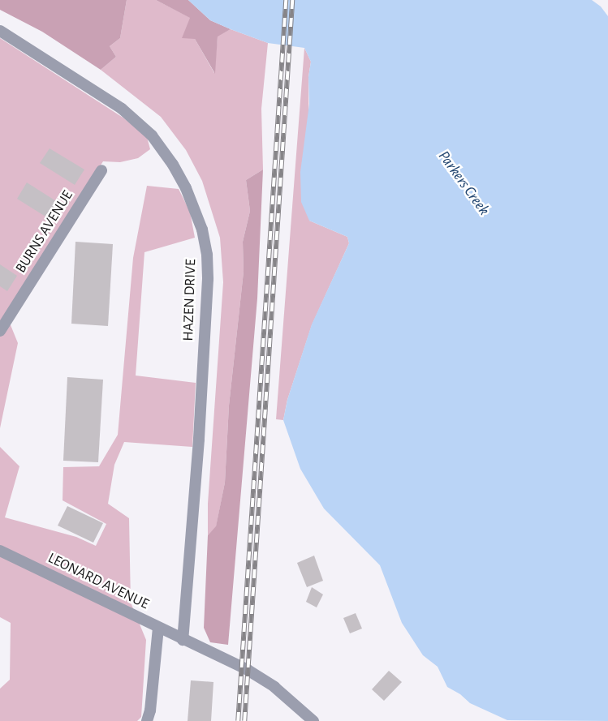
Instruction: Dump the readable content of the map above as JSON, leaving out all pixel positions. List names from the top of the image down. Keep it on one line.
{"streets":{"street":["BURNS AVENUE","HAZEN DRIVE","LEONARD AVENUE"]},"crossings":[["HAZEN DRIVE","LEONARD AVENUE"]],"water":["Parkers Creek"]}
